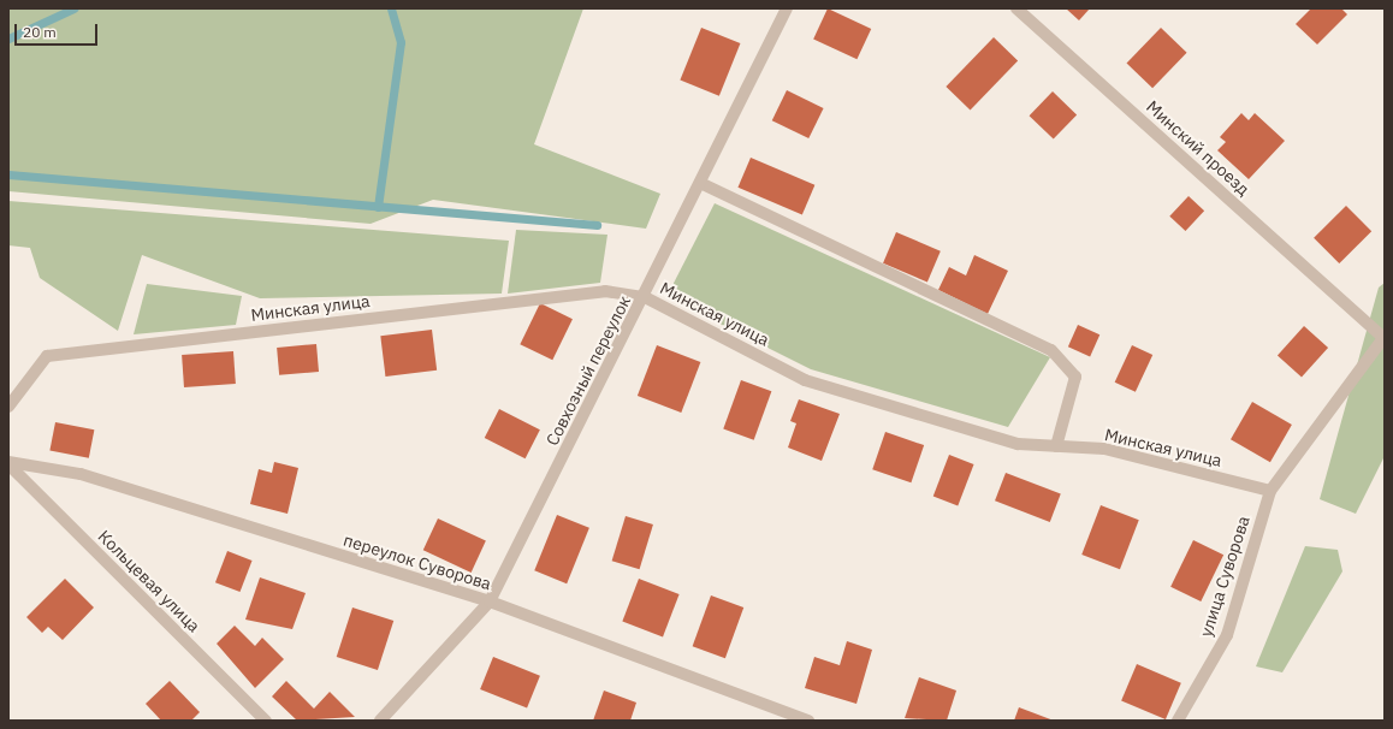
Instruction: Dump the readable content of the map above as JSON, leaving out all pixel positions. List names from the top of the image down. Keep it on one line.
{"streets":{"street":["Минский проезд","Минская улица","Совхозный переулок","переулок Суворова","улица Суворова","Кольцевая улица"]},"crossings":[["Минский проезд","улица Суворова"],["Минская улица","Совхозный переулок"],["Минская улица","улица Суворова"],["Совхозный переулок","переулок Суворова"],["переулок Суворова","Кольцевая улица"]],"scale_bar":"20 m"}
